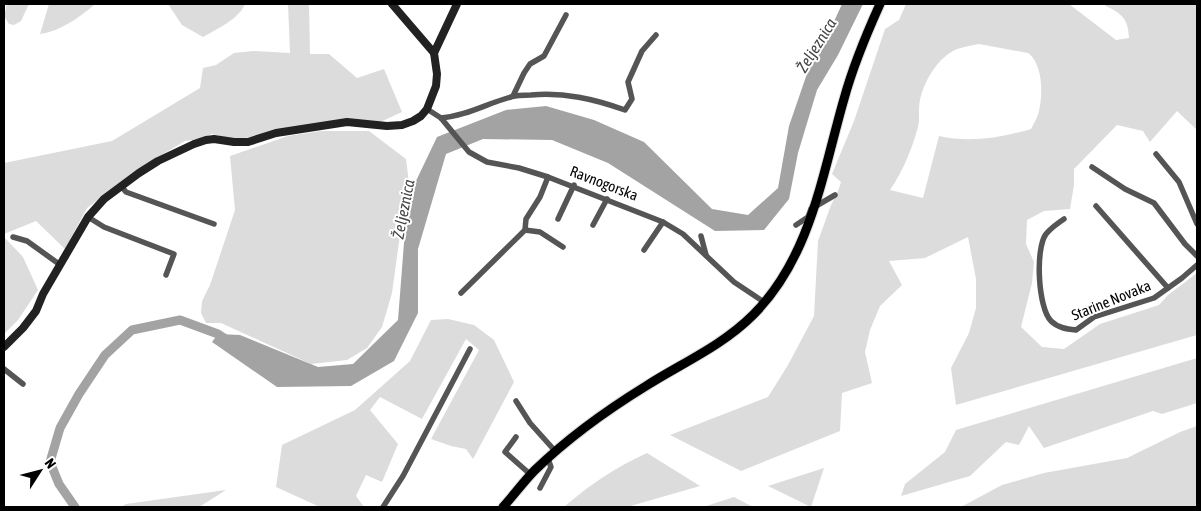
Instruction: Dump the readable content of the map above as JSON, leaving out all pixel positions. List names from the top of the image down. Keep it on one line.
{"streets":{"street":["Ravnogorska","Starine Novaka"]},"water":["Željeznica"],"north":"top right"}
